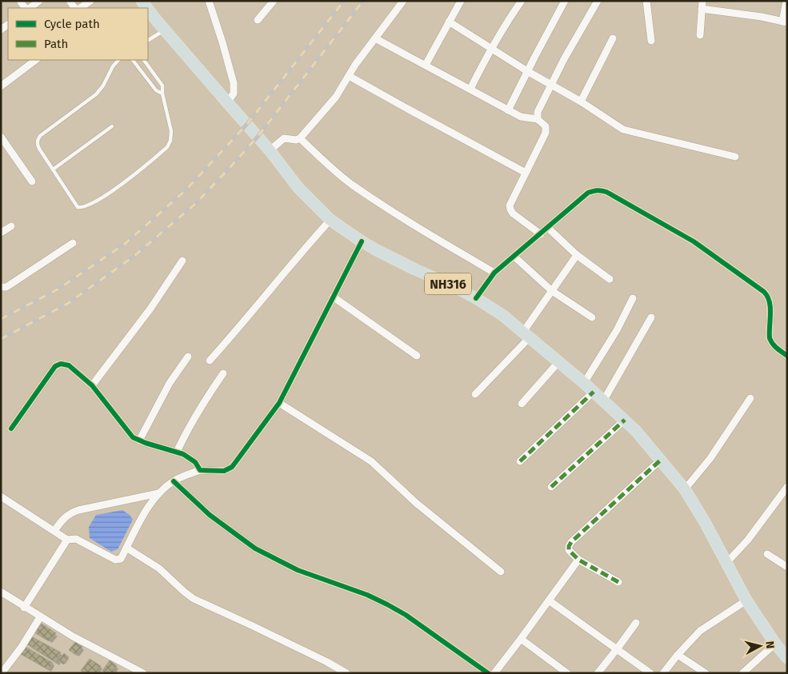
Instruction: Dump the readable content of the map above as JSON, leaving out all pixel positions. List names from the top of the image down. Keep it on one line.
{"streets":{"highway":["NH316"]},"legend":["Cycle path","Path"],"north":"right"}
